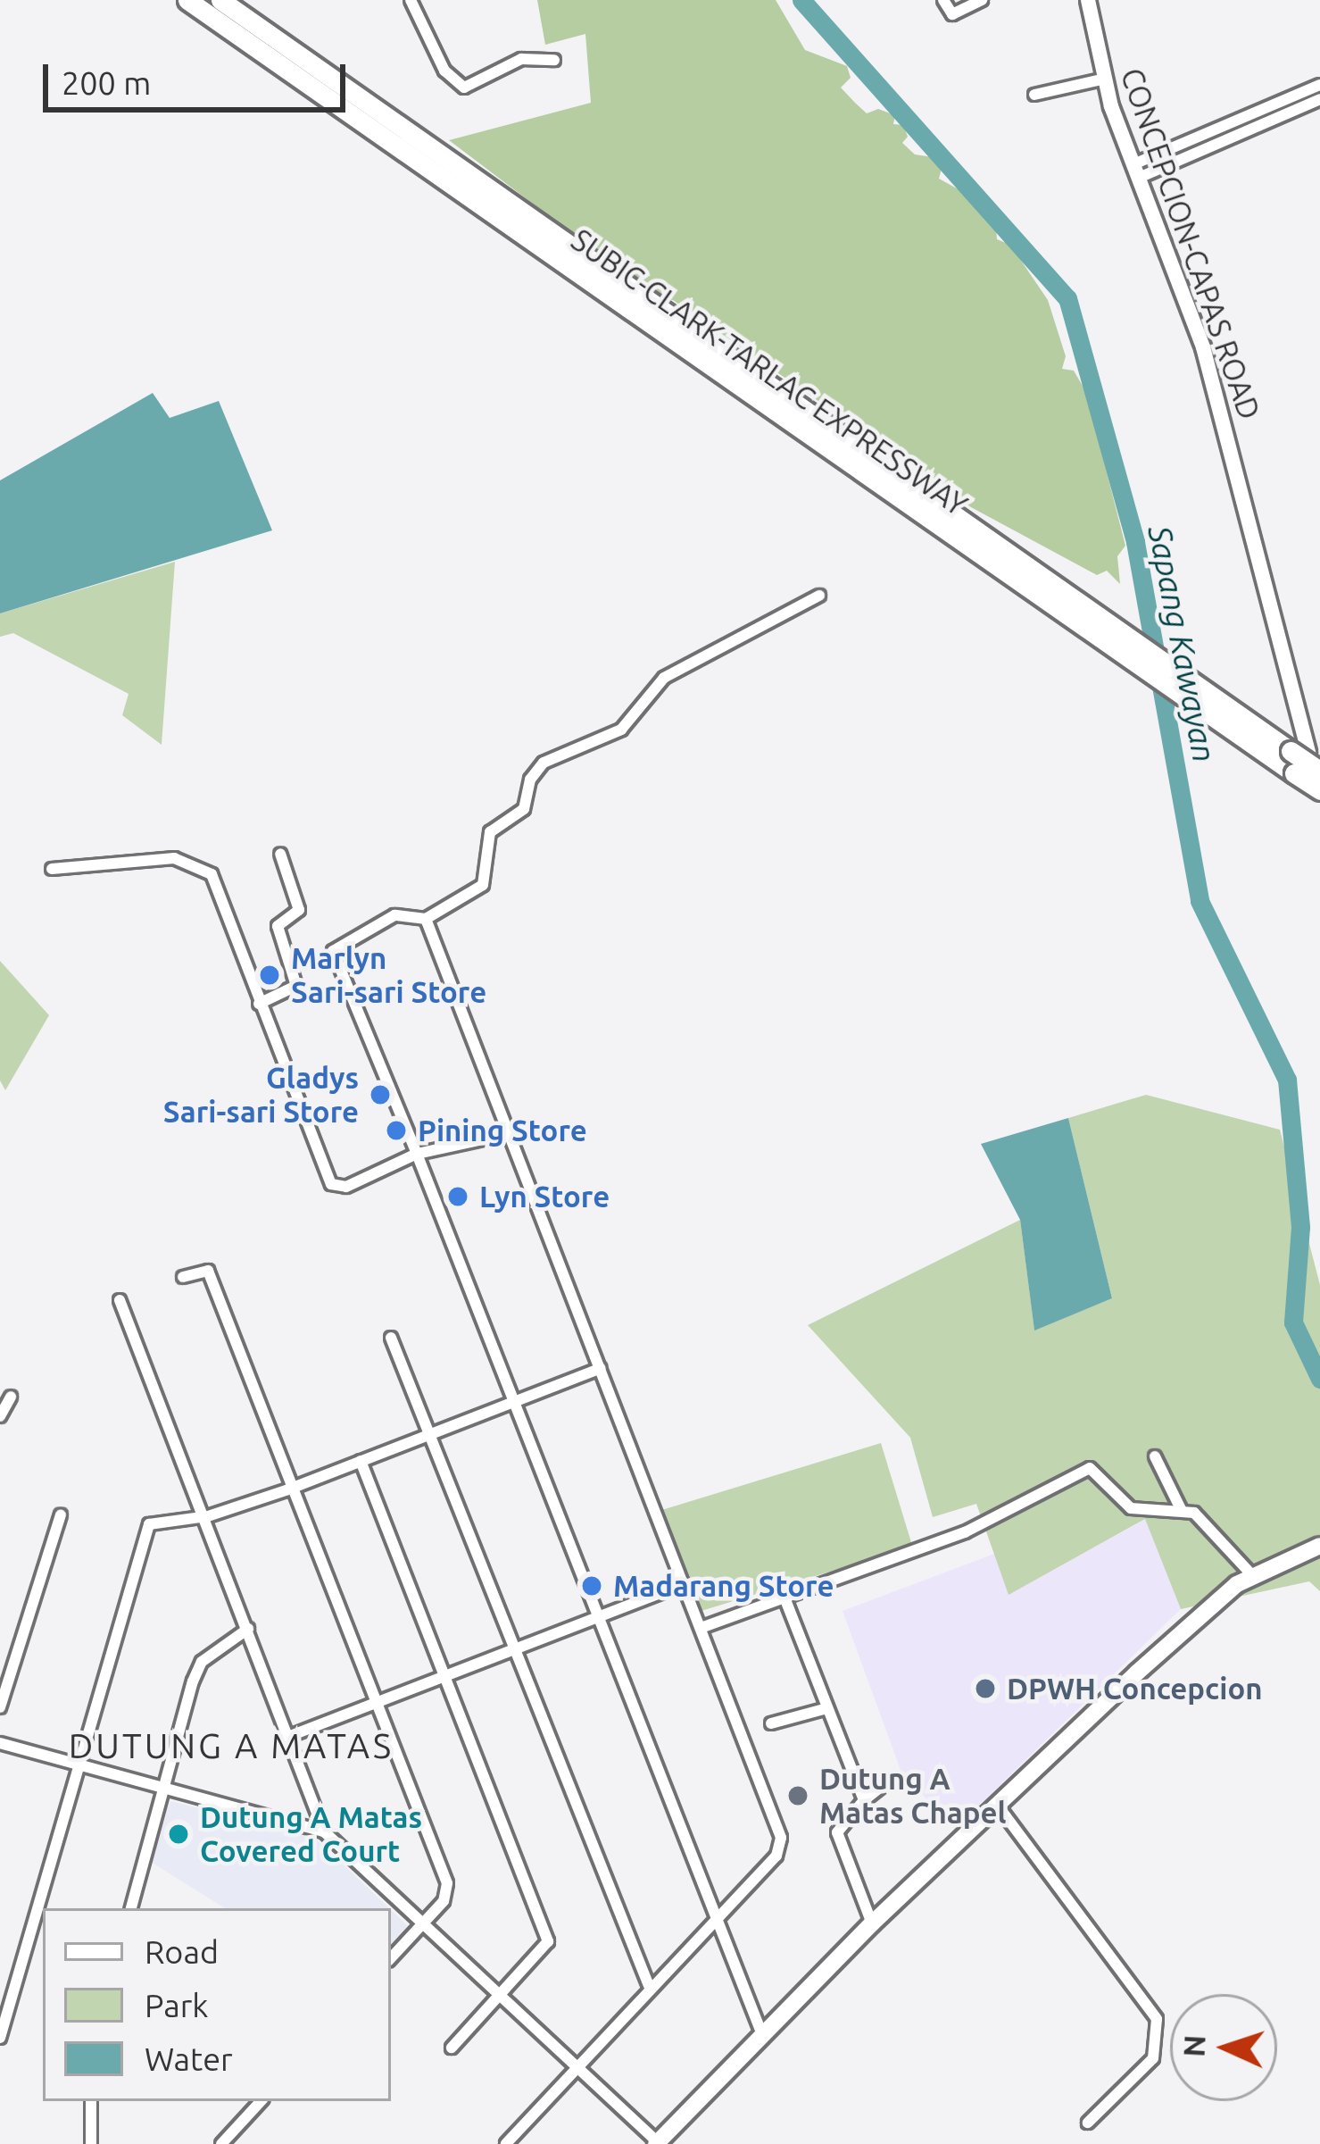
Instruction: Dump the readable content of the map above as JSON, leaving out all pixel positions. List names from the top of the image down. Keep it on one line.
{"streets":{"highway":["SUBIC-CLARK-TARLAC EXPRESSWAY"],"main road":["CONCEPCION-CAPAS ROAD"]},"crossings":[["CONCEPCION-CAPAS ROAD","SUBIC-CLARK-TARLAC EXPRESSWAY"]],"districts":["DUTUNG A MATAS"],"water":["Sapang Kawayan"],"places":["Marlyn Sari-sari Store","Gladys Sari-sari Store","Pining Store","Lyn Store","Madarang Store","DPWH Concepcion","Dutung A Matas Chapel","Dutung A Matas Covered Court"],"legend":["Road","Park","Water"],"scale_bar":"200 m","north":"left"}
